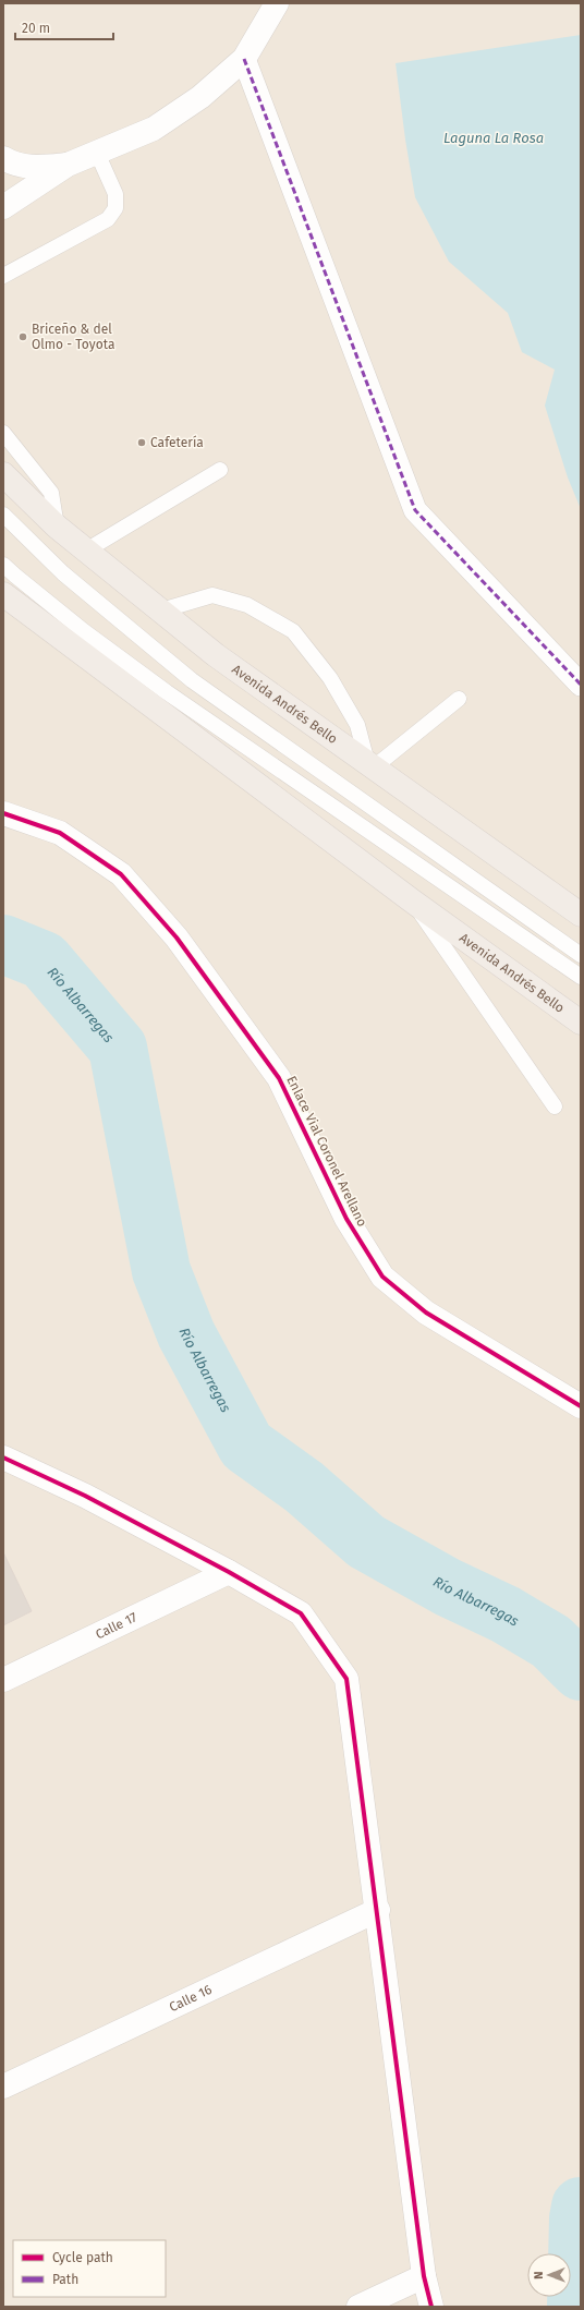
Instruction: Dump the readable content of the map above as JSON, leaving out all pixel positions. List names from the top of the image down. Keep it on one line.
{"streets":{"highway":["Avenida Andrés Bello"],"street":["Enlace Vial Coronel Arellano","Calle 17","Calle 16"]},"water":["Laguna La Rosa","Río Albarregas"],"places":["Briceño & del Olmo - Toyota","Cafetería"],"legend":["Cycle path","Path"],"scale_bar":"20 m","north":"left"}
